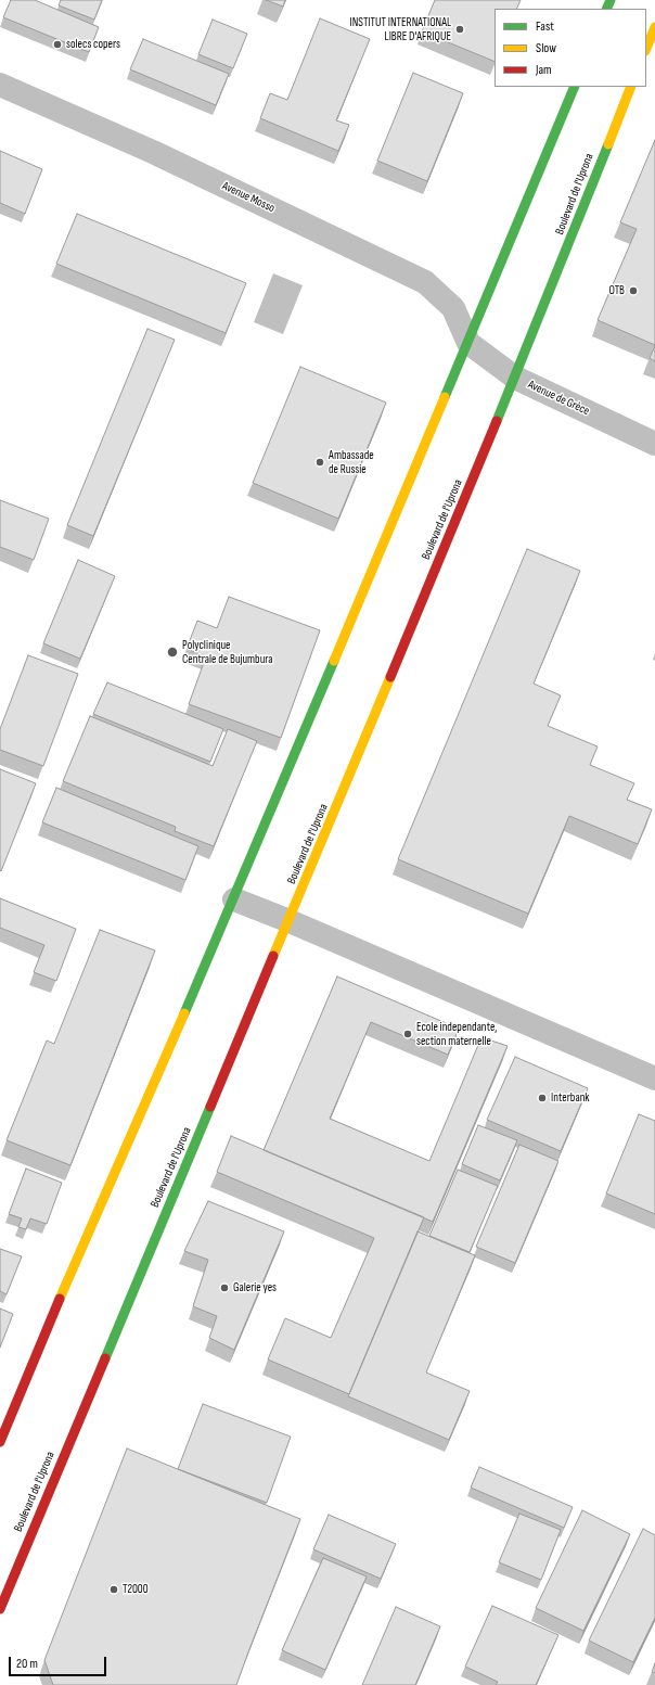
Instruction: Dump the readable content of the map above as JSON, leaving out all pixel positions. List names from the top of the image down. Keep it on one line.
{"streets":{"street":["Boulevard de l'Uprona","Avenue Mosso","Avenue de Grèce"]},"crossings":[["Boulevard de l'Uprona","Avenue de Grèce"],["Avenue Mosso","Avenue de Grèce"]],"places":["INSTITUT INTERNATIONAL LIBRE D'AFRIQUE","solecs copers","OTB","Ambassade de Russie","Polyclinique Centrale de Bujumbura","Ecole independante, section maternelle","Interbank","Galerie yes","T2000"],"legend":["Fast","Slow","Jam"],"scale_bar":"20 m"}
